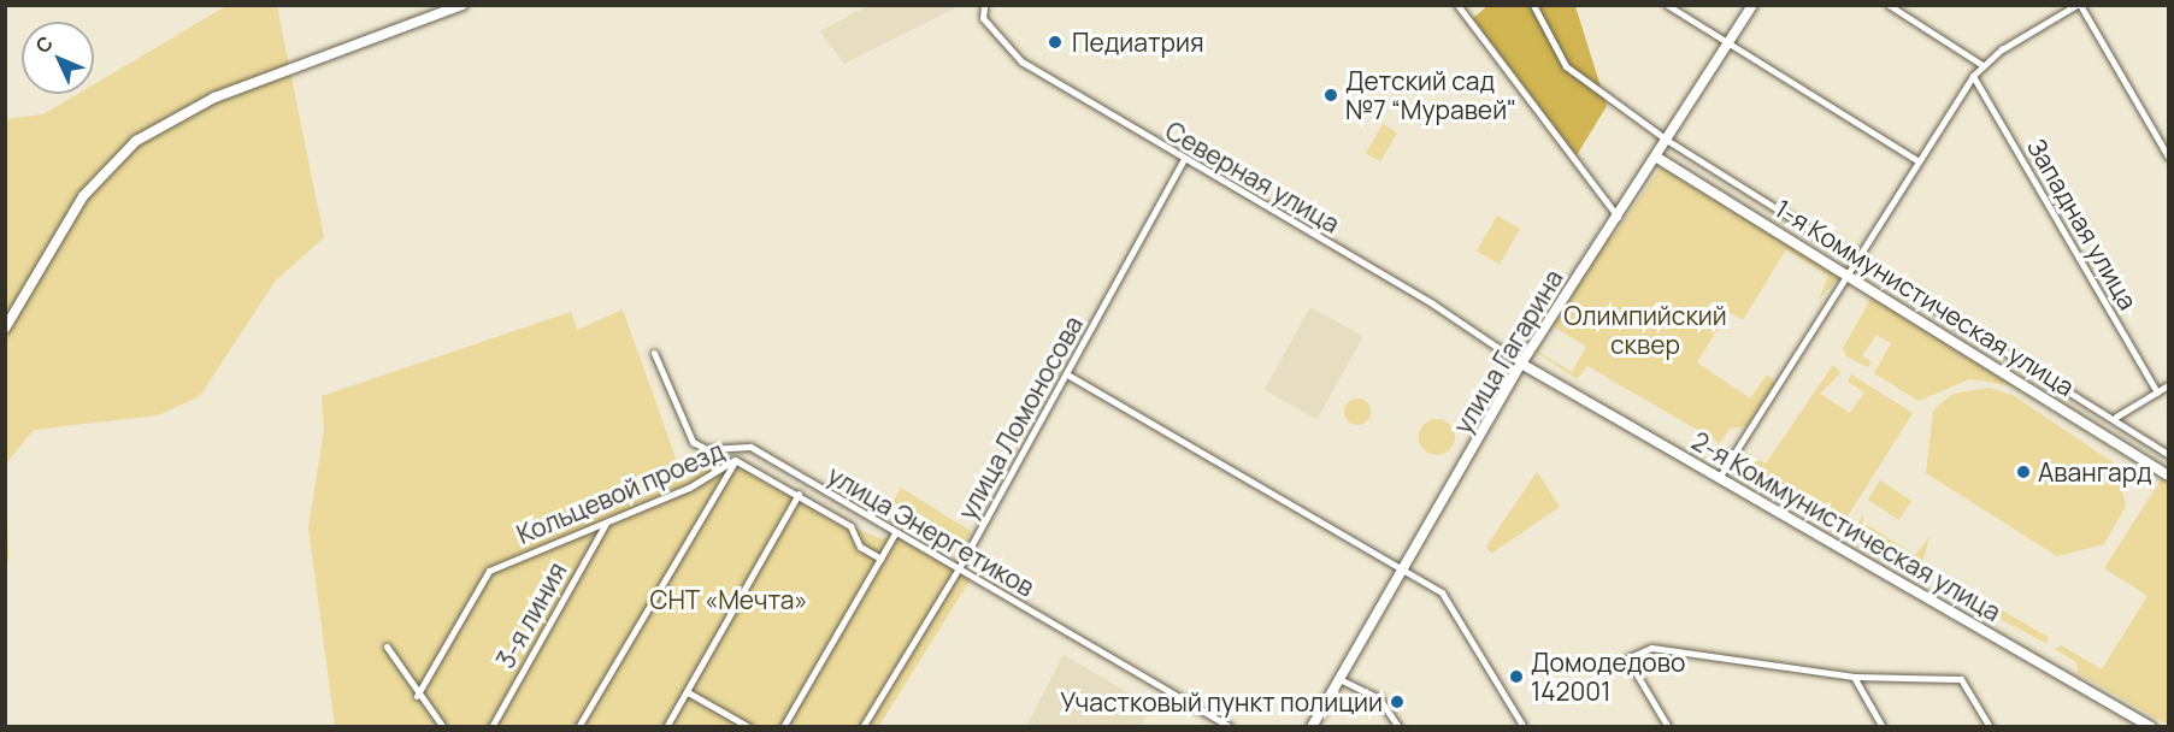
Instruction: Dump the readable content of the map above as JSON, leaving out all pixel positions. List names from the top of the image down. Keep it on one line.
{"streets":{"street":["Северная улица","Западная улица","1-я Коммунистическая улица","улица Гагарина","улица Ломоносова","Кольцевой проезд","2-я Коммунистическая улица","улица Энергетиков","3-я линия"]},"crossings":[["Северная улица","улица Гагарина"],["Северная улица","улица Ломоносова"],["Северная улица","2-я Коммунистическая улица"],["1-я Коммунистическая улица","улица Гагарина"],["улица Гагарина","2-я Коммунистическая улица"],["улица Ломоносова","улица Энергетиков"],["Кольцевой проезд","3-я линия"]],"parks":["Олимпийский сквер","СНТ «Мечта»"],"places":["Педиатрия","Детский сад №7 “Муравей\"","Авангард","Домодедово 142001","Участковый пункт полиции"],"north":"top left"}
